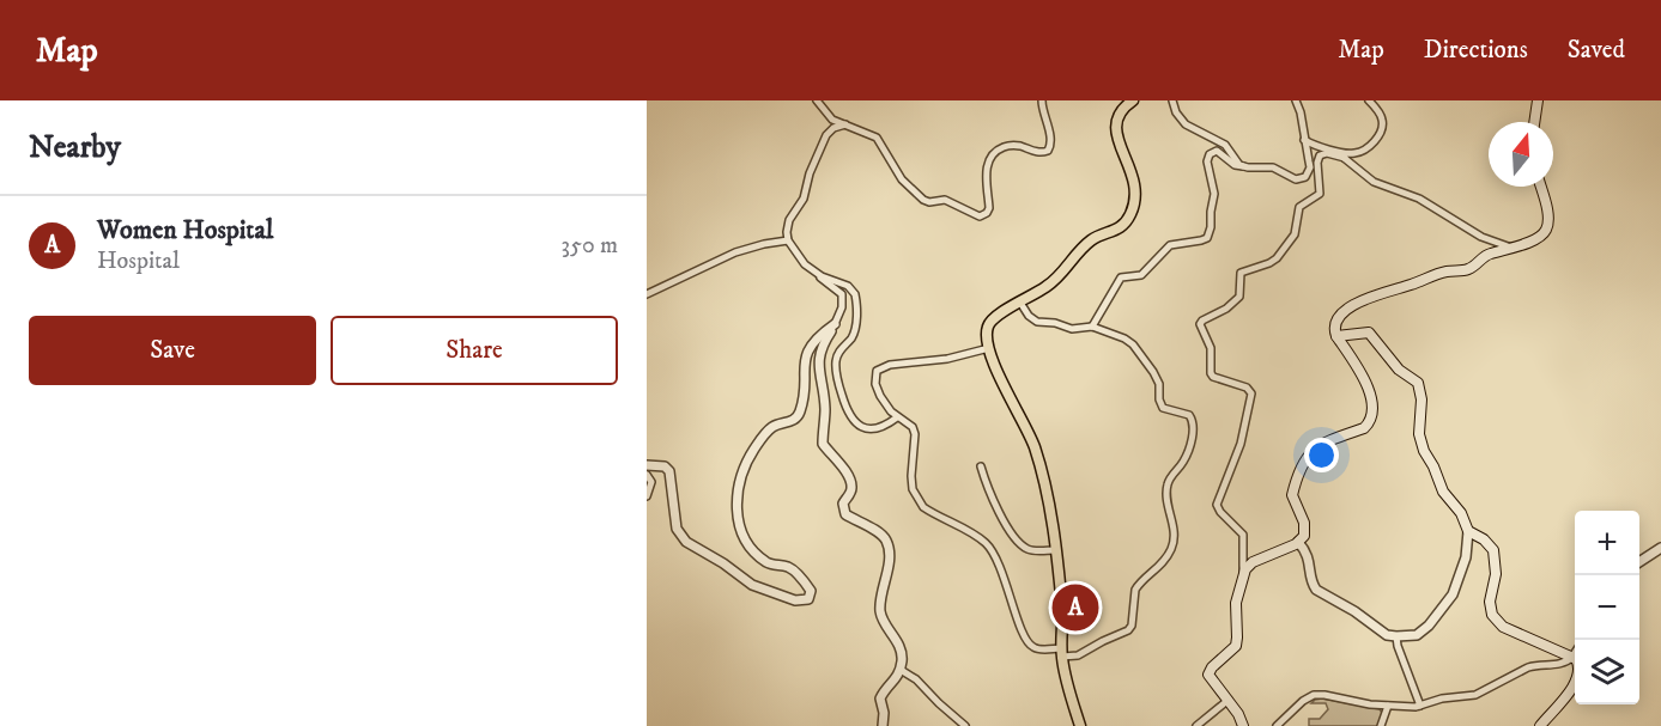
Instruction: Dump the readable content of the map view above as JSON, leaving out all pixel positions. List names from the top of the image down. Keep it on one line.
{"north":"top","page":{"header":"Map","nav":["Map","Directions","Saved"],"heading":"Nearby","list":[{"mark":"A","name":"Women Hospital","note":"Hospital","value":"350 m"}],"buttons":["Save","Share"],"map_buttons":["+","−"],"pins":"A"}}
